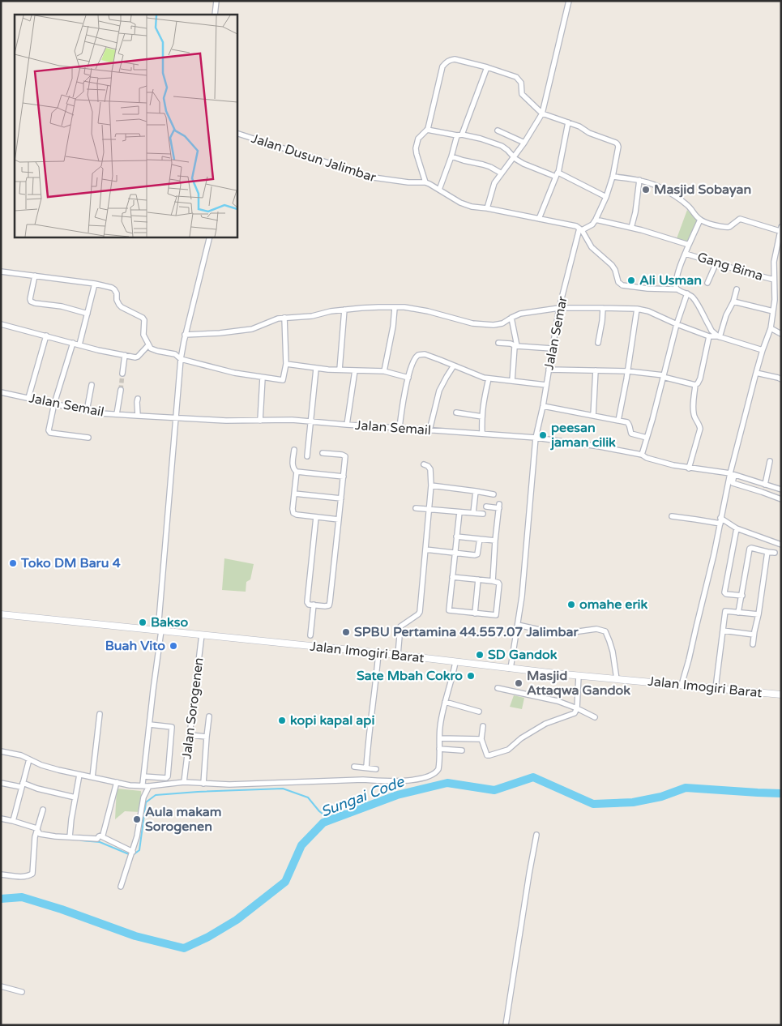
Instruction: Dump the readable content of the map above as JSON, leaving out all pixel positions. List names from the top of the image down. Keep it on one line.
{"streets":{"main road":["Jalan Imogiri Barat"],"street":["Jalan Dusun Jalimbar","Gang Bima","Jalan Semar","Jalan Semail","Jalan Sorogenen"]},"crossings":[["Jalan Dusun Jalimbar","Jalan Semar"],["Jalan Semar","Jalan Semail"],["Jalan Semar","Jalan Imogiri Barat"],["Jalan Imogiri Barat","Jalan Sorogenen"]],"water":["Sungai Code"],"places":["Masjid Sobayan","Ali Usman","peesan jaman cilik","Toko DM Baru 4","omahe erik","Bakso","SPBU Pertamina 44.557.07 Jalimbar","Buah Vito","SD Gandok","Sate Mbah Cokro","Masjid Attaqwa Gandok","kopi kapal api","Aula makam Sorogenen"]}
